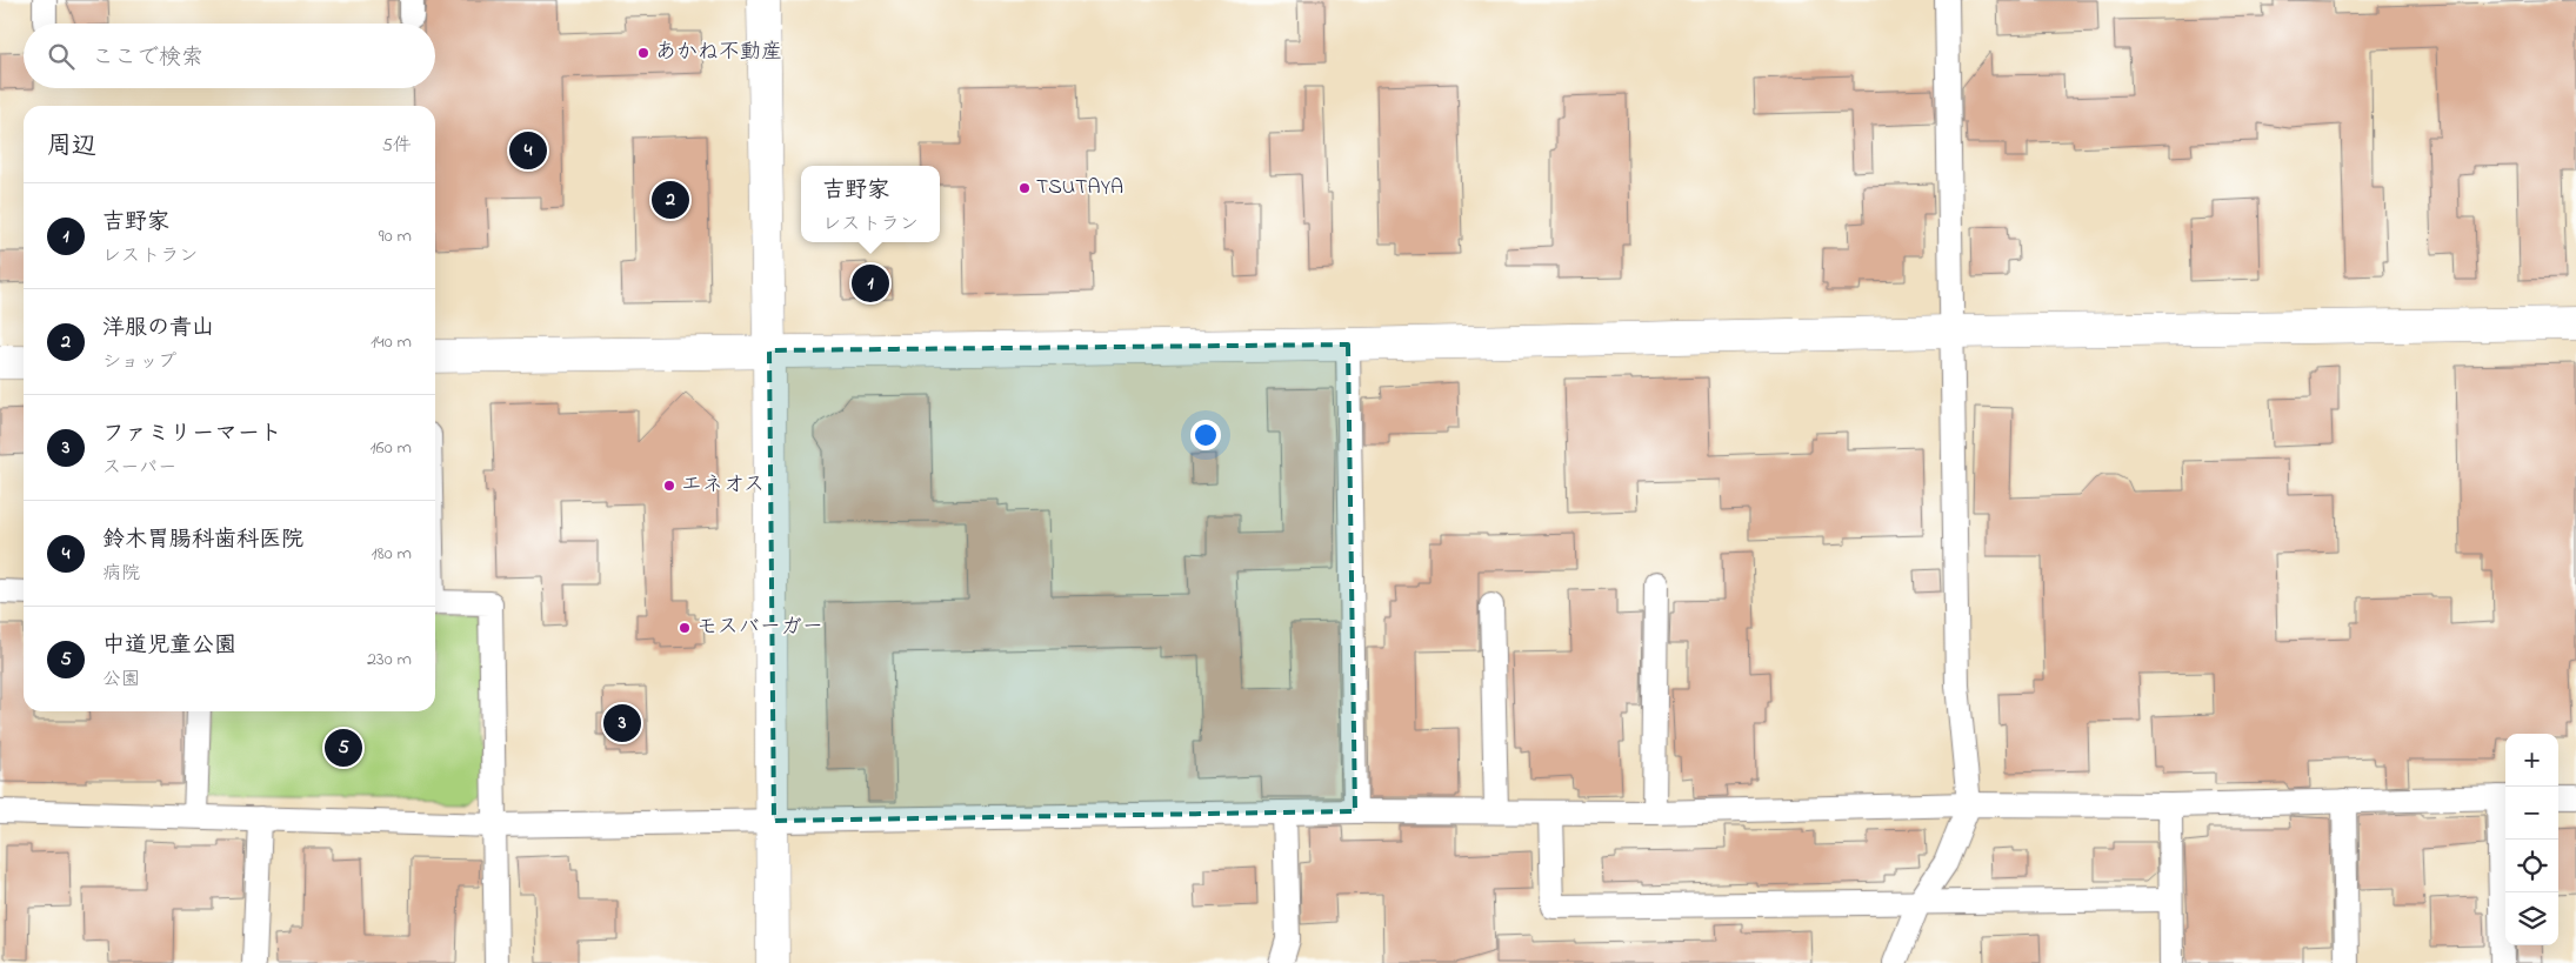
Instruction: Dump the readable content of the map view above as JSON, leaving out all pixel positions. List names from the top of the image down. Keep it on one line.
{"places":["あかね不動産","TSUTAYA","エネオス","モスバーガー"],"page":{"search":"ここで検索","heading":["周辺","5件"],"pins":["4","2","1","3","5"],"popup":["吉野家","レストラン"],"list":[{"mark":"1","name":"吉野家","note":"レストラン","value":"90 m"},{"mark":"2","name":"洋服の青山","note":"ショップ","value":"140 m"},{"mark":"3","name":"ファミリーマート","note":"スーパー","value":"160 m"},{"mark":"4","name":"鈴木胃腸科歯科医院","note":"病院","value":"180 m"},{"mark":"5","name":"中道児童公園","note":"公園","value":"230 m"}],"map_buttons":["+","−"]}}
